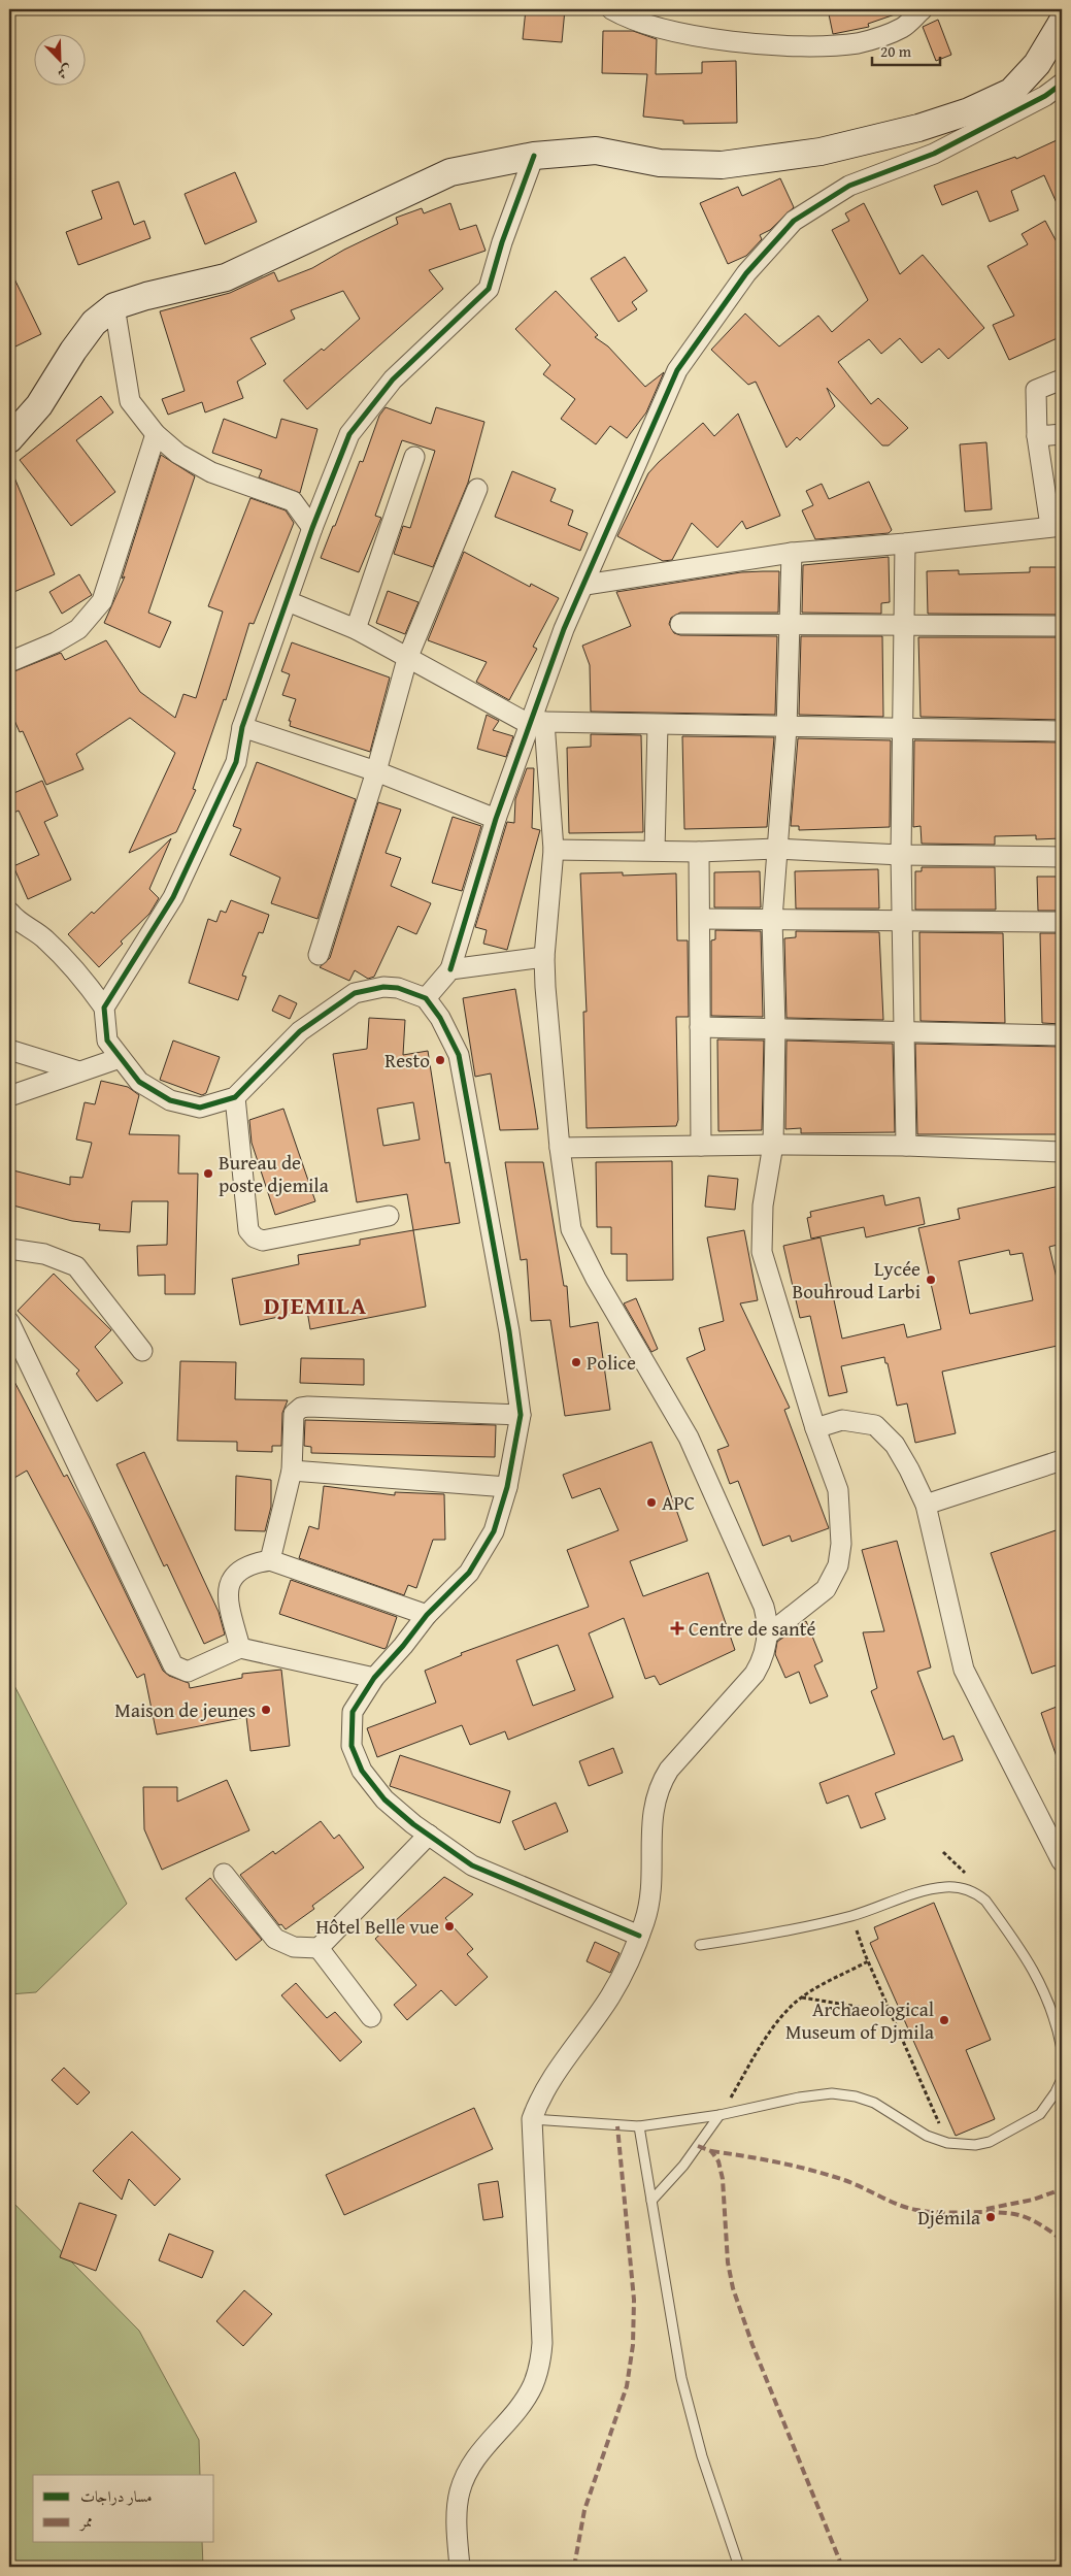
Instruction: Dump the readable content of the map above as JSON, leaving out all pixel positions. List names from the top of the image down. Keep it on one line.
{"districts":["DJEMILA"],"places":{"other":["Resto","Bureau de poste djemila","Lycée Bouhroud Larbi","Police","APC","Maison de jeunes","Hôtel Belle vue","Archaeological Museum of Djmila","Djémila"],"health":["Centre de santé"]},"legend":["مسار دراجات","ممر"],"scale_bar":"20 m","north":"bottom right"}
